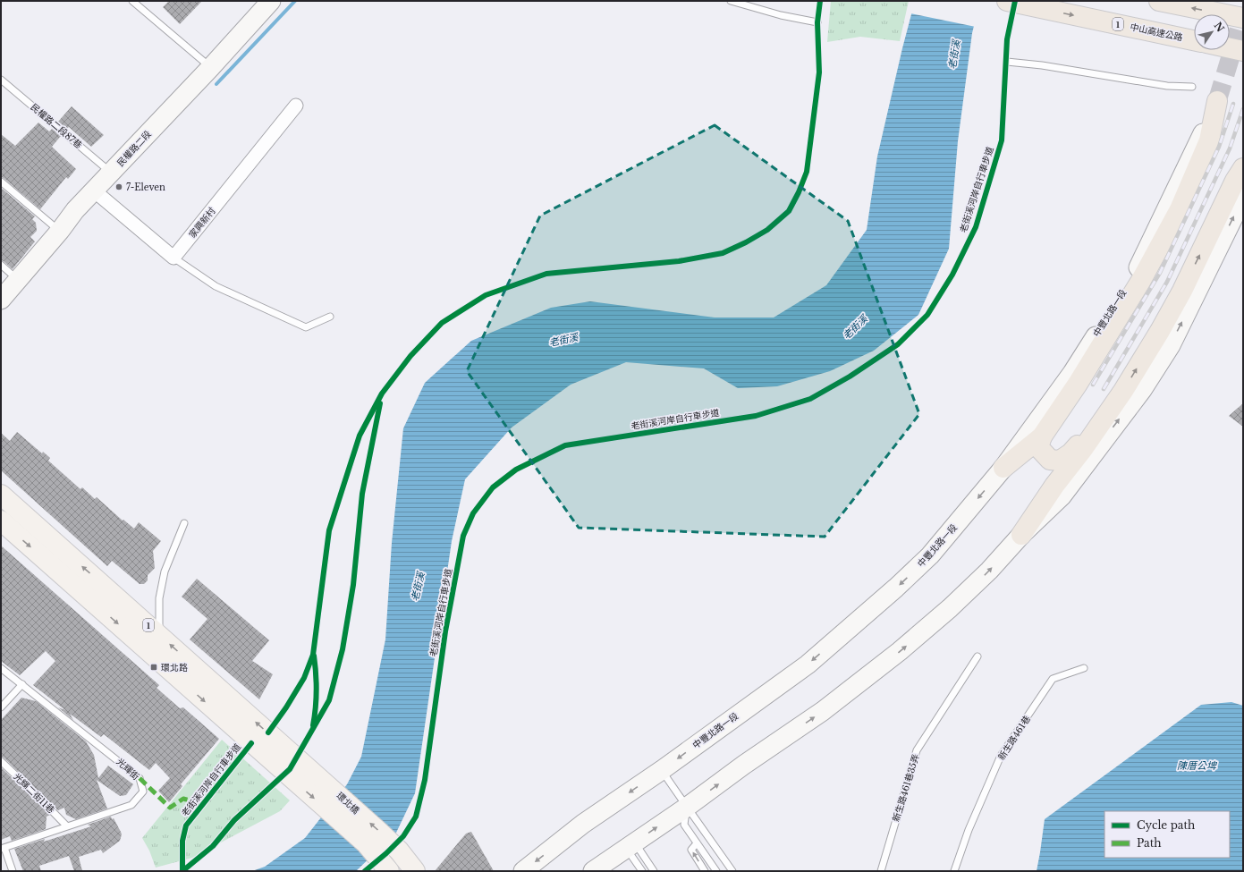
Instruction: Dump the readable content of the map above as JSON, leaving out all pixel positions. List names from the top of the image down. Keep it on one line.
{"streets":{"highway":["1","中山高速公路"],"main road":["民權路二段","中豐北路一段","環北橋"],"street":["家興新村"],"lane":["民權路二段87巷","新生路461巷","光輝街","新生路461巷35弄","光輝二街11巷"],"cycle path":["老街溪河岸自行車步道"]},"crossings":[["1","環北橋"],["民權路二段87巷","民權路二段"],["光輝街","光輝二街11巷"]],"one_way":["中山高速公路"],"water":["老街溪","陳厝公埤"],"places":{"other":["7-Eleven"],"transit":["環北路"]},"legend":["Cycle path","Path"],"north":"top right"}
